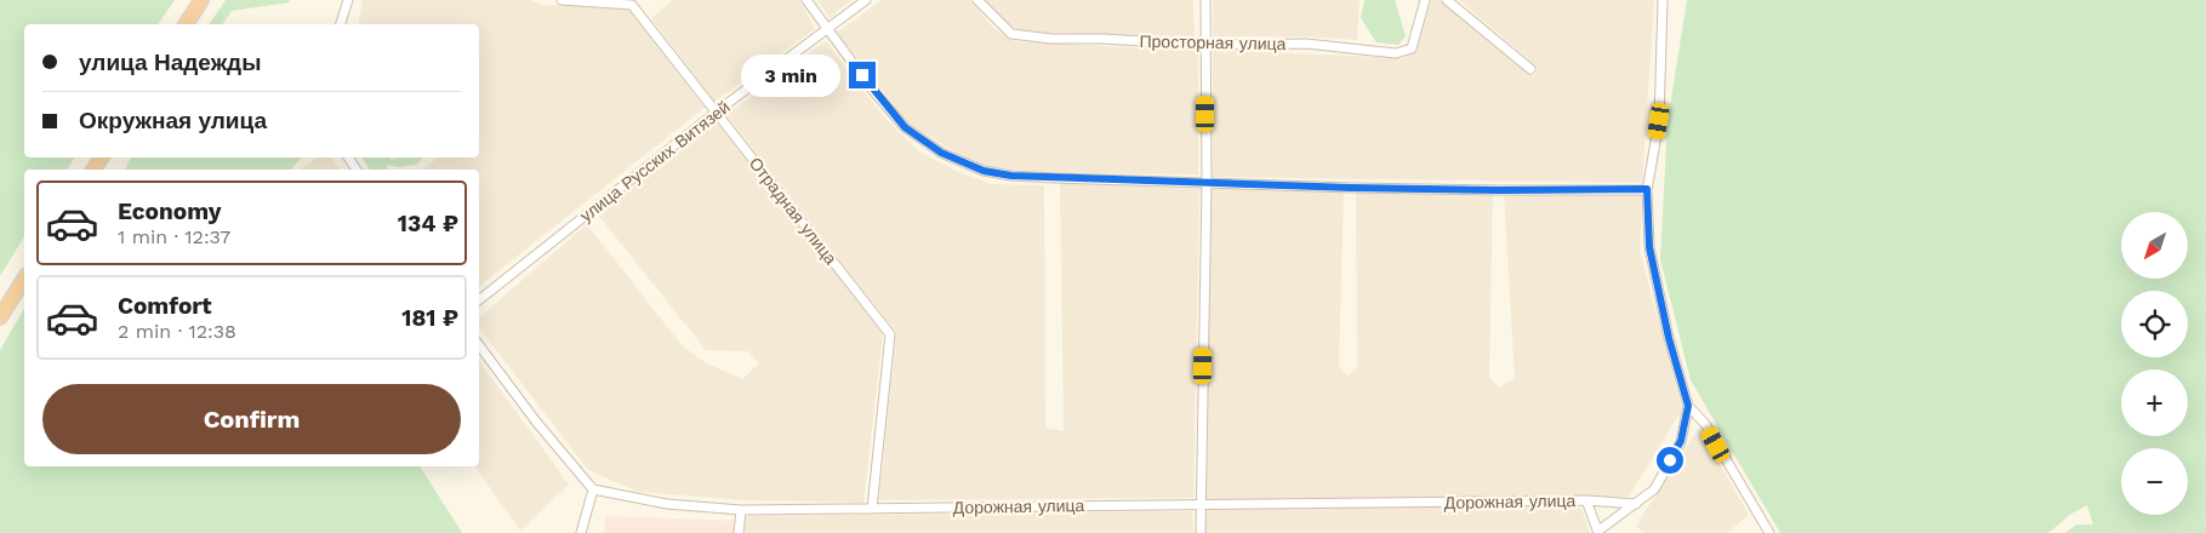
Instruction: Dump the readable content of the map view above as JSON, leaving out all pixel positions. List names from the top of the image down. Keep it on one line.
{"streets":{"street":["Просторная улица","улица Русских Витязей","Отрадная улица","Дорожная улица"]},"crossings":[["улица Русских Витязей","Отрадная улица"],["Отрадная улица","Дорожная улица"]],"north":"bottom left","page":{"banner":["улица Надежды","Окружная улица"],"bubble":"3 min","list":[{"name":"Economy","note":"1 min · 12:37","value":"134 ₽"},{"name":"Comfort","note":"2 min · 12:38","value":"181 ₽"}],"map_buttons":["+","−"],"buttons":"Confirm"}}
